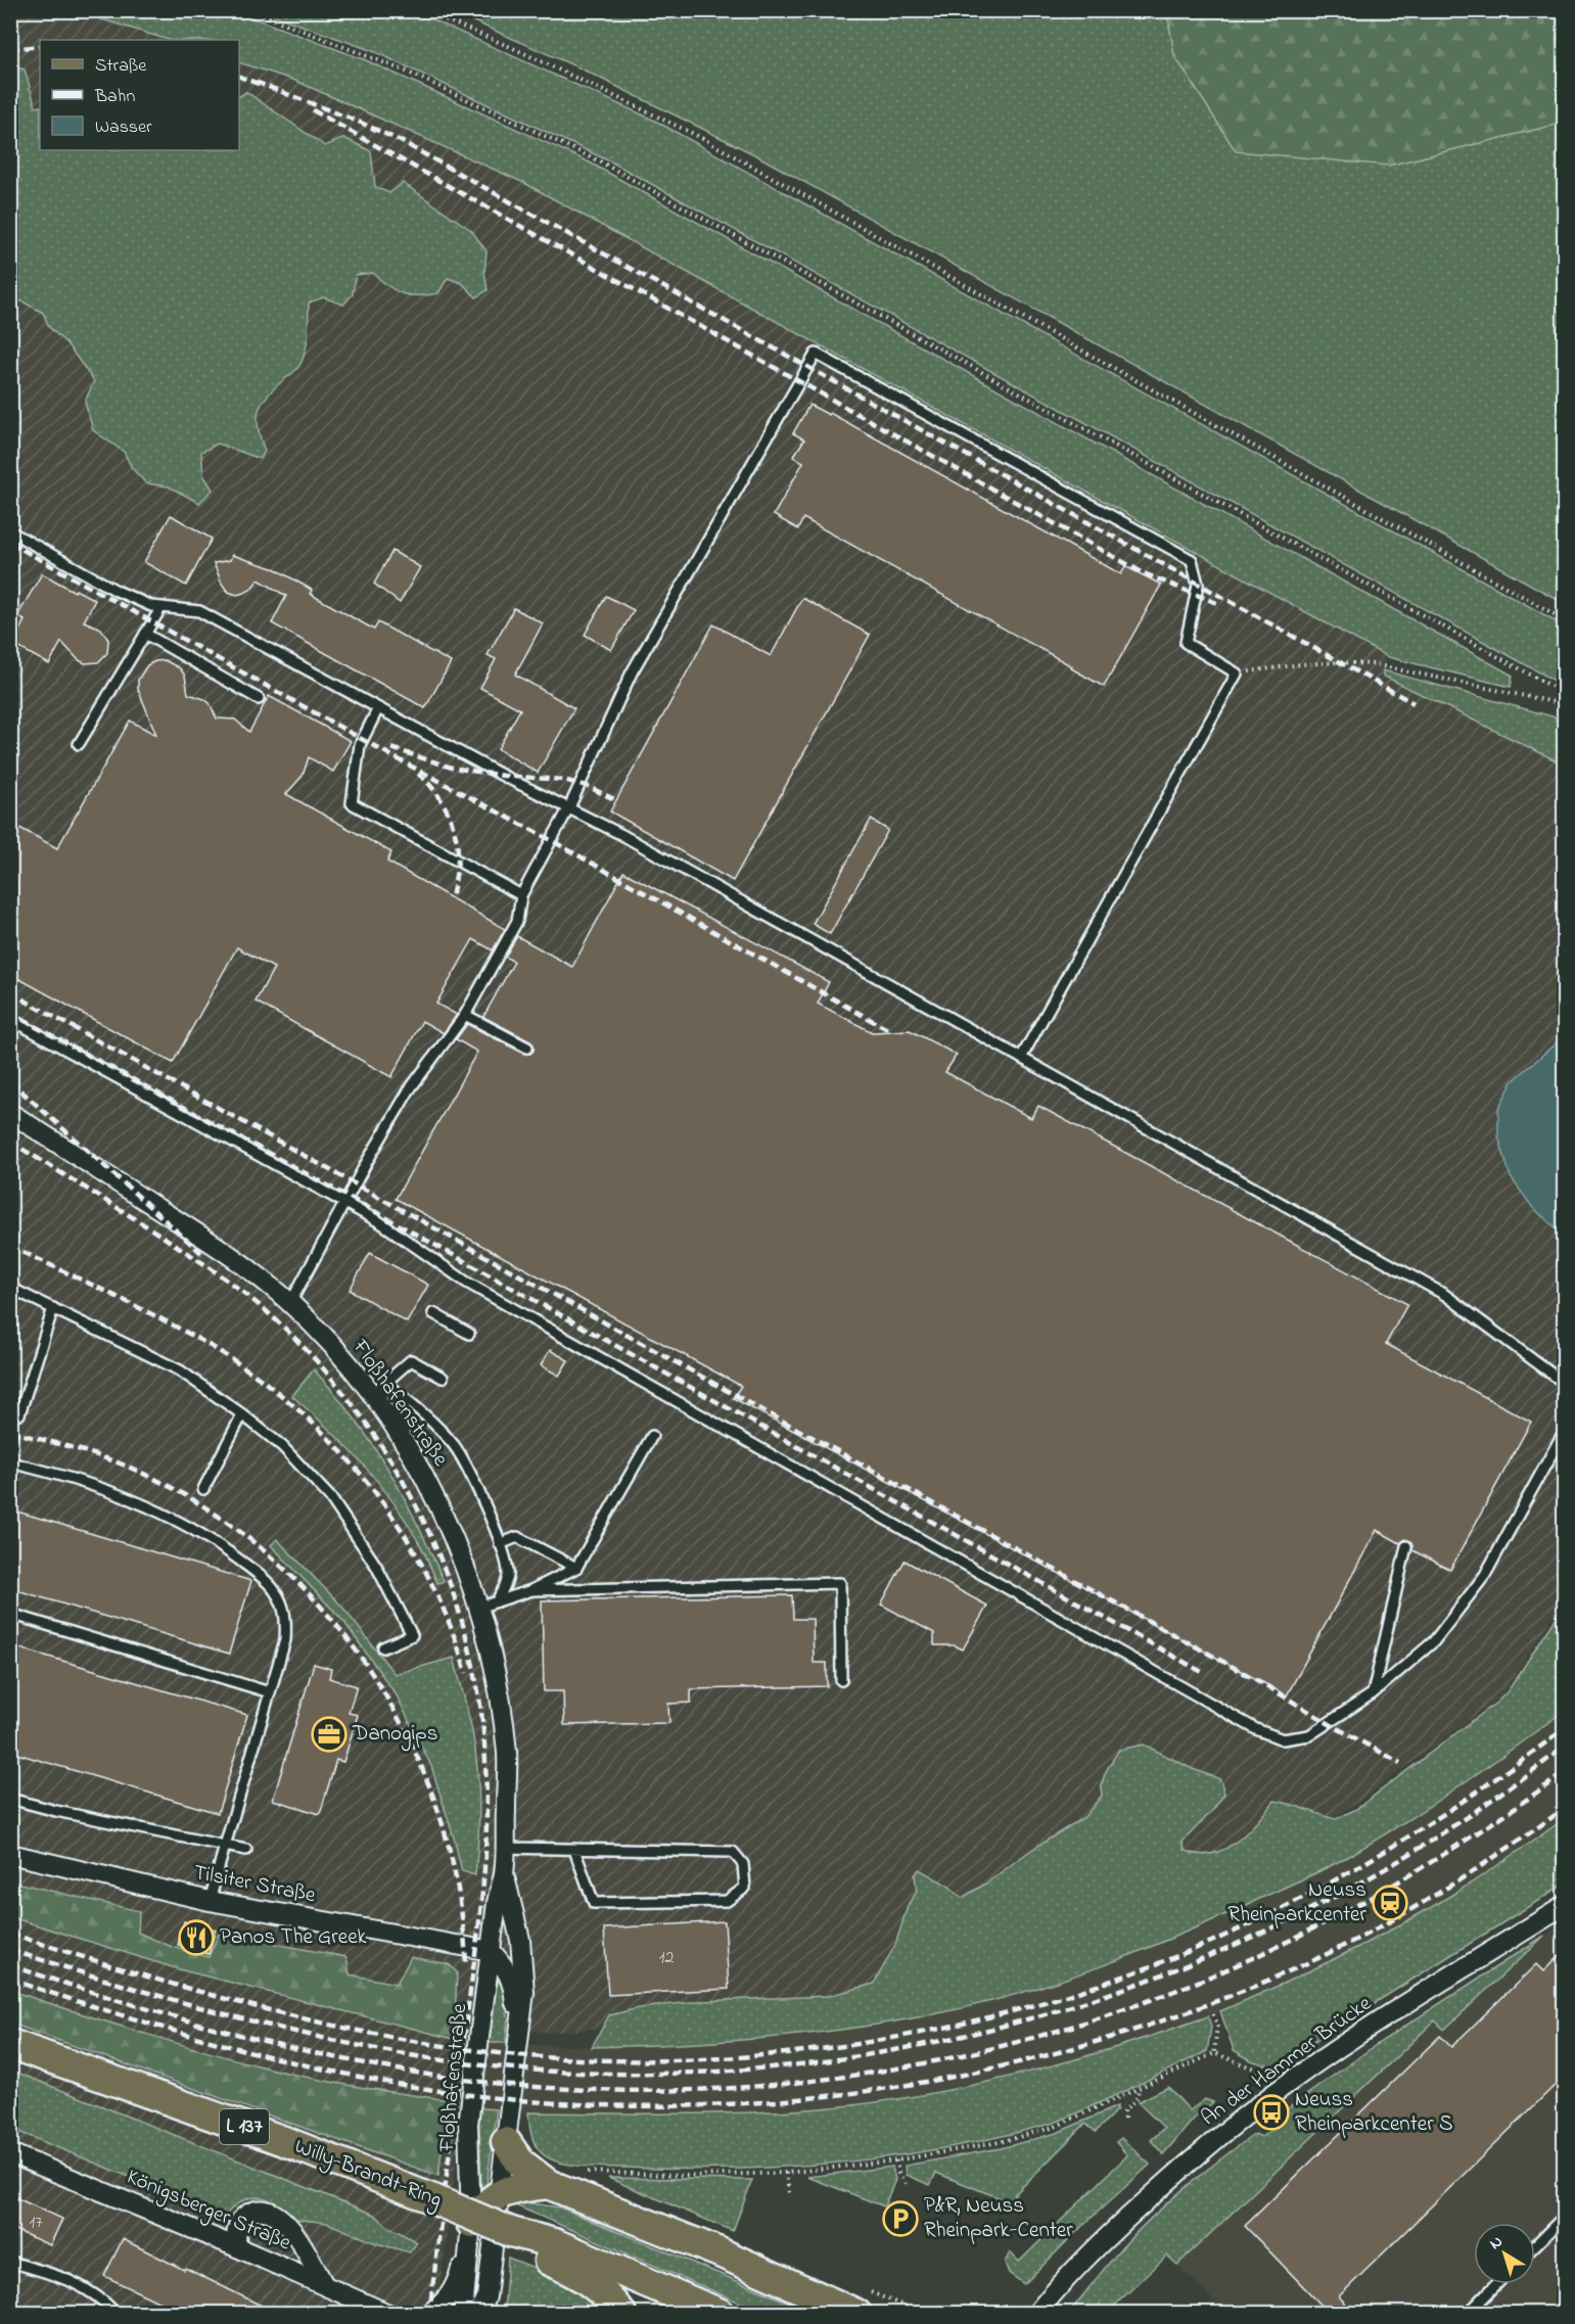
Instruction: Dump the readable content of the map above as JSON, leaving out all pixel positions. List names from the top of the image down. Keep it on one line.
{"streets":{"main road":["L 137","Willy-Brandt-Ring"],"street":["Floßhafenstraße","Tilsiter Straße","An der Hammer Brücke","Königsberger Straße"]},"crossings":[["Floßhafenstraße","Tilsiter Straße"]],"places":{"office":["Danogips"],"station":["Neuss Rheinparkcenter"],"restaurant":["Panos The Greek"],"bus stop":["Neuss Rheinparkcenter S"],"parking":["P&R, Neuss Rheinpark-Center"]},"house_numbers":["12","17"],"legend":["Straße","Bahn","Wasser"],"north":"top left"}
